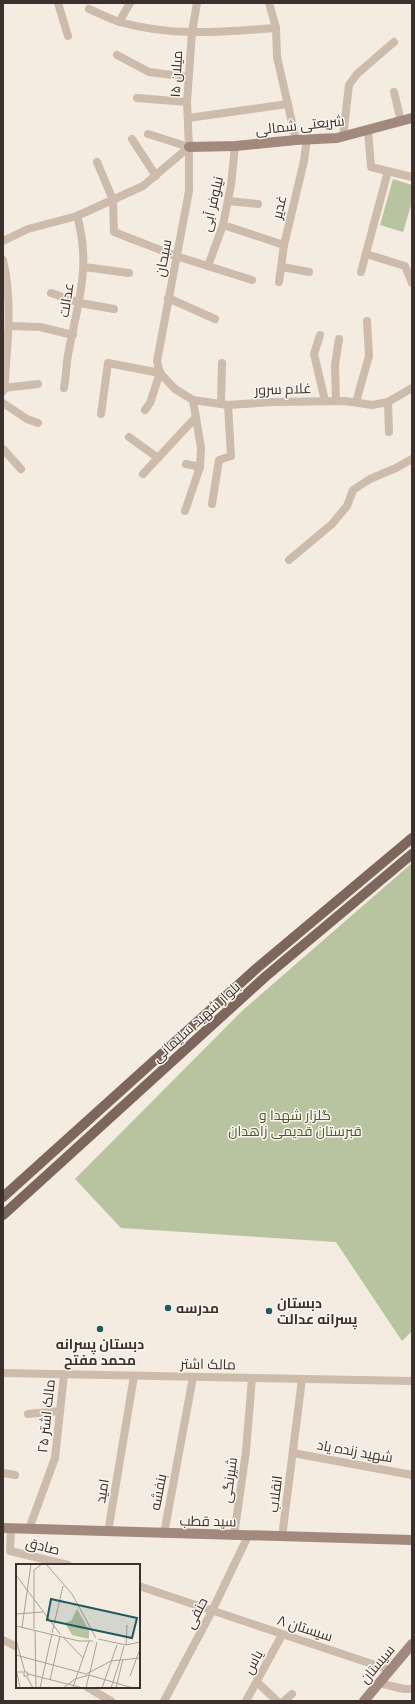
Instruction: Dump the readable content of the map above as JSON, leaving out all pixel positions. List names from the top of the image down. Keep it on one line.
{"streets":{"main road":["بلوار شهید سلیمانی"],"street":["میلان ۱۵","شریعتی شمالی","نیلوفر آبی","غدیر","سبحان","عدالت","غلام سرور","مالک اشتر","مالک اشتر ۲۵","شهید زنده یاد","شیرنگی","امید","بنفشه","انقلاب","سید قطب","صادق","حنفی","سیستان ۸","یاس","سیستان"]},"crossings":[["میلان ۱۵","شریعتی شمالی"],["میلان ۱۵","سبحان"],["شریعتی شمالی","نیلوفر آبی"],["شریعتی شمالی","غدیر"],["شریعتی شمالی","سبحان"],["سبحان","غلام سرور"],["مالک اشتر","مالک اشتر ۲۵"],["مالک اشتر","شیرنگی"],["مالک اشتر","امید"],["مالک اشتر","بنفشه"],["مالک اشتر","انقلاب"],["مالک اشتر ۲۵","سید قطب"],["شهید زنده یاد","انقلاب"],["شیرنگی","سید قطب"],["امید","سید قطب"],["بنفشه","سید قطب"],["انقلاب","سید قطب"],["سید قطب","صادق"],["سید قطب","حنفی"],["حنفی","سیستان ۸"],["سیستان ۸","یاس"],["سیستان ۸","سیستان"]],"parks":["گلزار شهدا و قبرستان قدیمی زاهدان"],"places":["مدرسه","دبستان پسرانه عدالت","دبستان پسرانه محمد مفتح"]}
